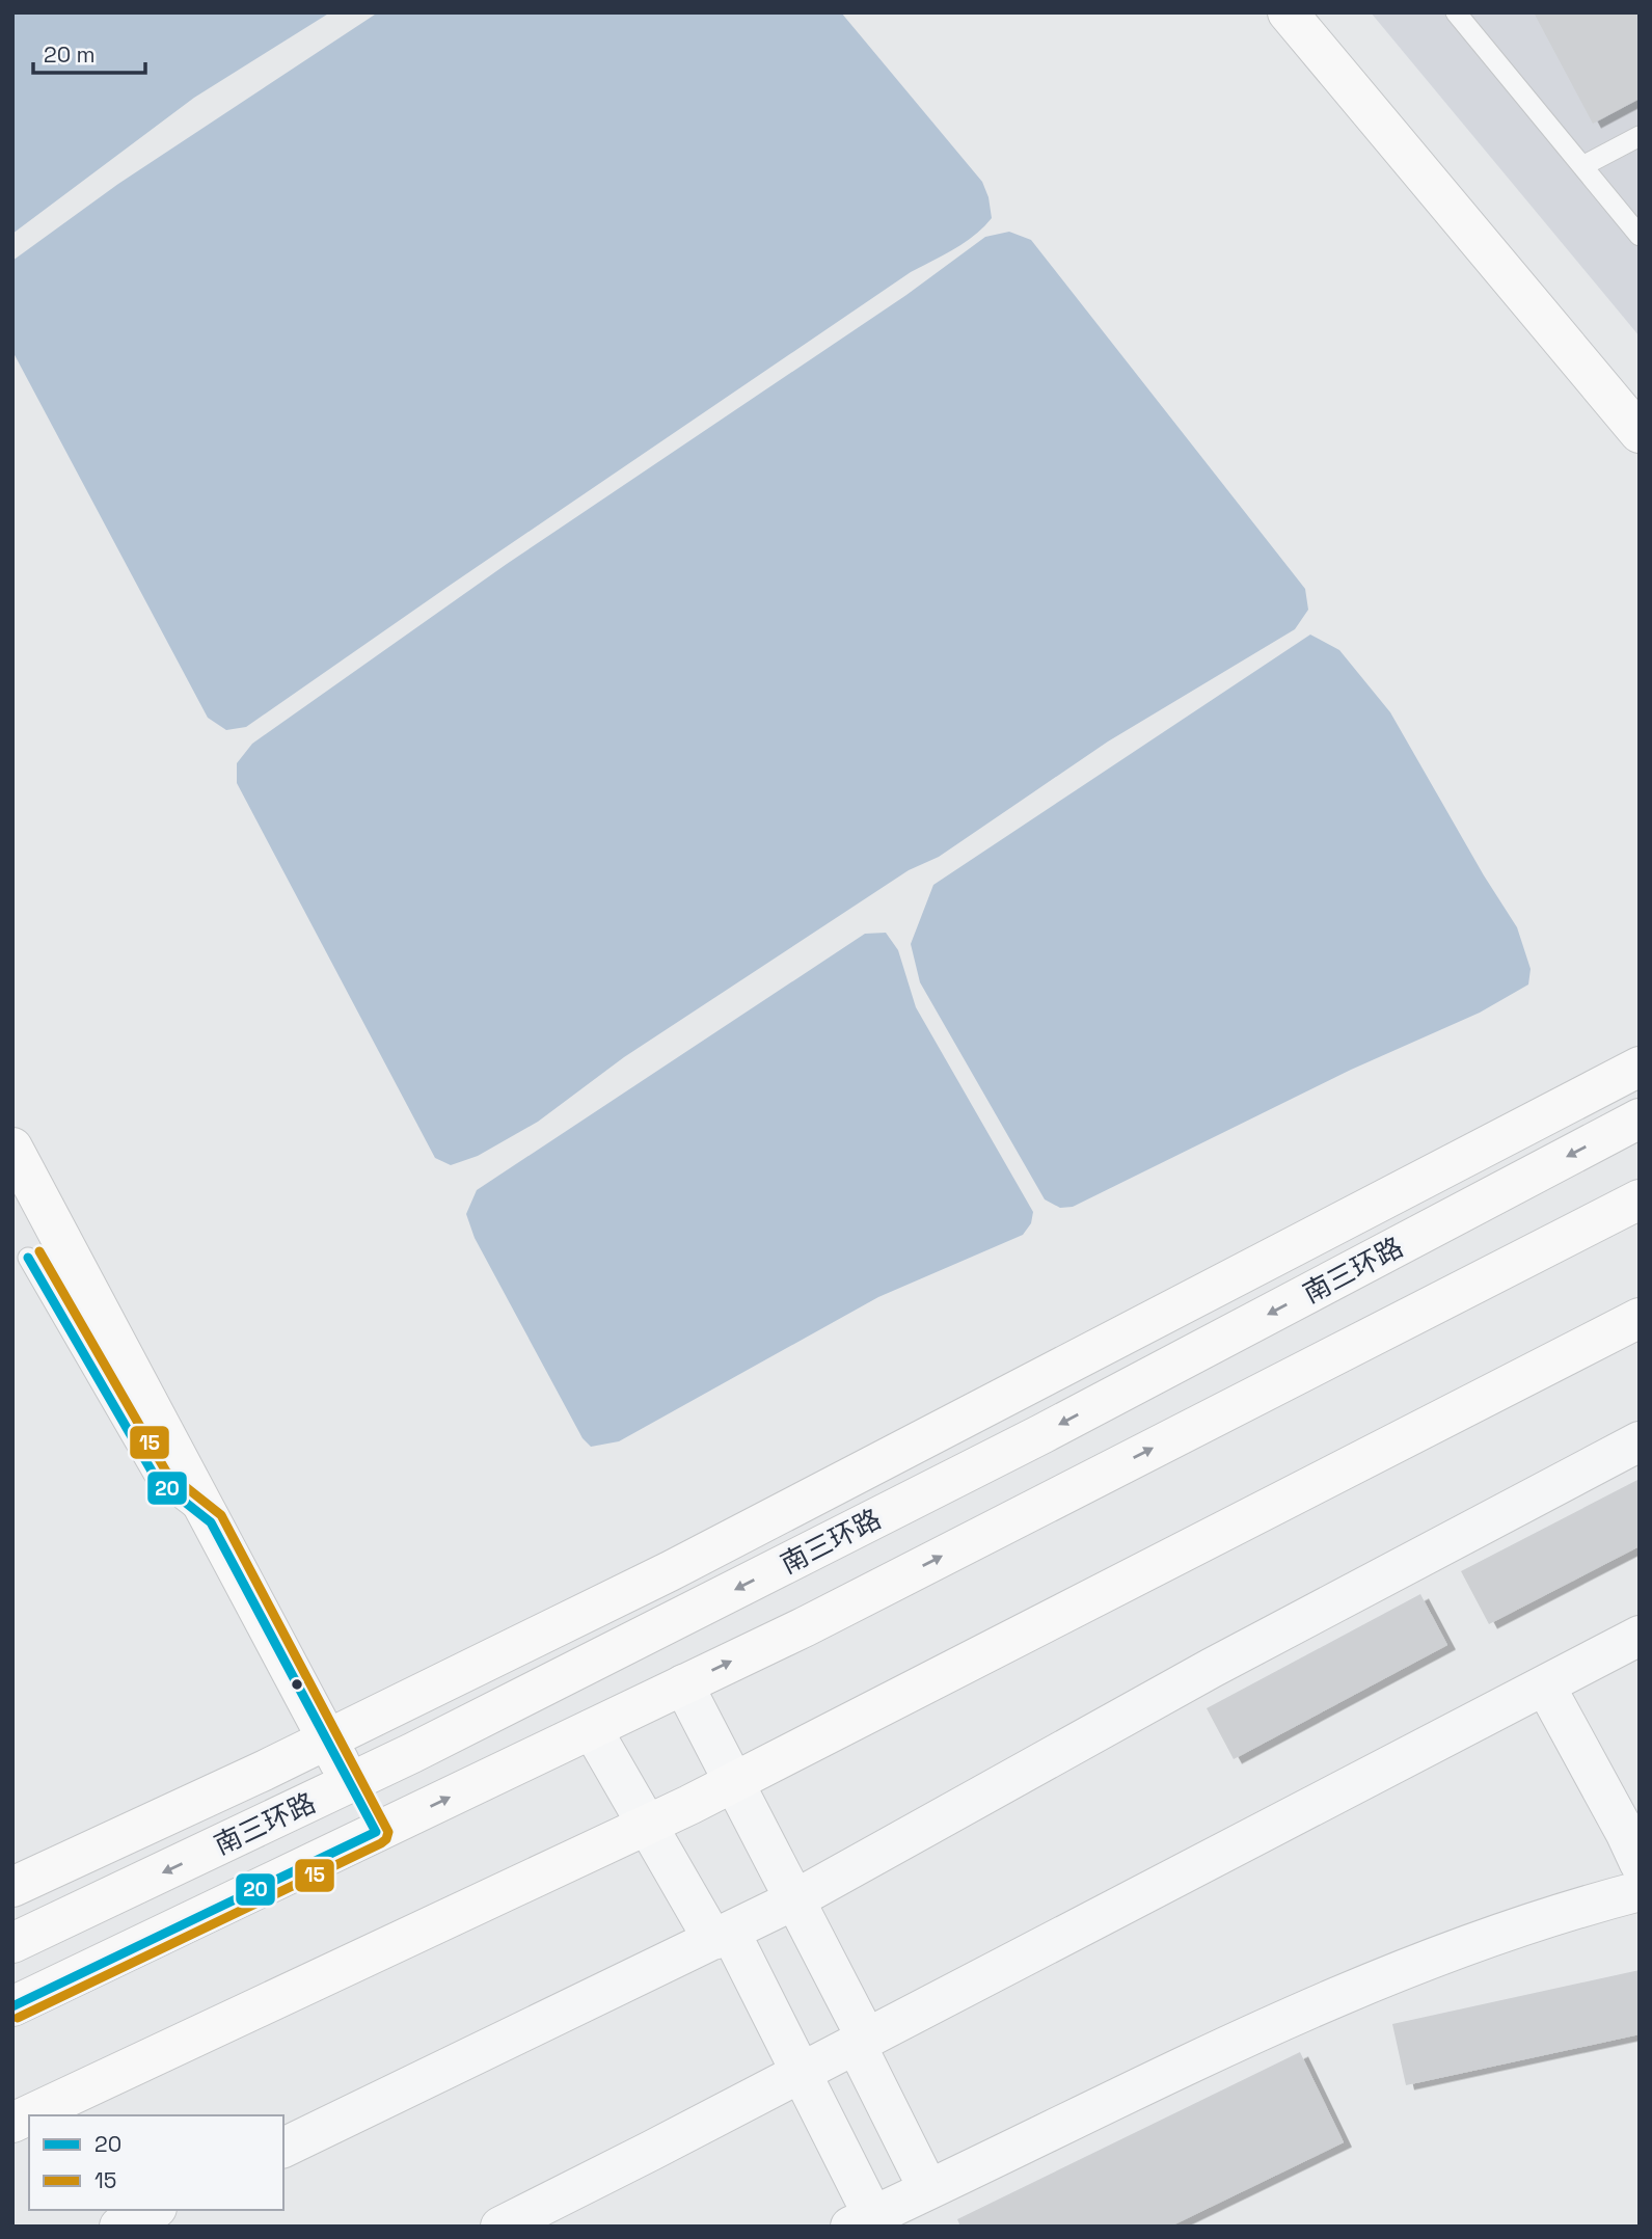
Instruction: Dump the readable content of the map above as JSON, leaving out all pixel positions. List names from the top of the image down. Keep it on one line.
{"streets":{"street":["南三环路"]},"lines":["transit line 15","transit line 20"],"legend":["20","15"],"scale_bar":"20 m"}
